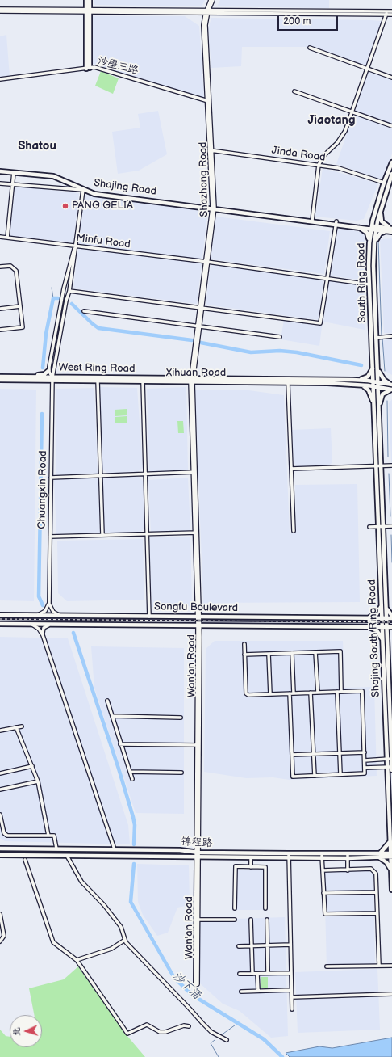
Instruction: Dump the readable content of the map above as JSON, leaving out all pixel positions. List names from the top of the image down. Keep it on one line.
{"streets":{"main road":["Shajing Road","South Ring Road","West Ring Road","Xihuan Road","Songfu Boulevard","Shajing South Ring Road","锦程路"],"street":["沙壆三路","Jinda Road","Shazhong Road","Minfu Road","Chuangxin Road","Wan'an Road"]},"crossings":[["沙壆三路","Shazhong Road"],["Jinda Road","Shazhong Road"],["Jinda Road","South Ring Road"],["Shazhong Road","Shajing Road"],["Shazhong Road","Minfu Road"],["Shazhong Road","West Ring Road"],["Shazhong Road","Xihuan Road"],["Shazhong Road","Wan'an Road"],["Shajing Road","South Ring Road"],["Shajing Road","Chuangxin Road"],["Minfu Road","South Ring Road"],["Minfu Road","Chuangxin Road"],["South Ring Road","Xihuan Road"],["South Ring Road","Shajing South Ring Road"],["West Ring Road","Xihuan Road"],["West Ring Road","Chuangxin Road"],["West Ring Road","Wan'an Road"],["Xihuan Road","Chuangxin Road"],["Xihuan Road","Shajing South Ring Road"],["Xihuan Road","Wan'an Road"],["Songfu Boulevard","Shajing South Ring Road"],["Songfu Boulevard","Wan'an Road"],["Shajing South Ring Road","锦程路"],["Wan'an Road","锦程路"]],"districts":["Jiaotang","Shatou"],"water":["沙下涌"],"places":["PANG GELIA"],"scale_bar":"200 m","north":"left"}
